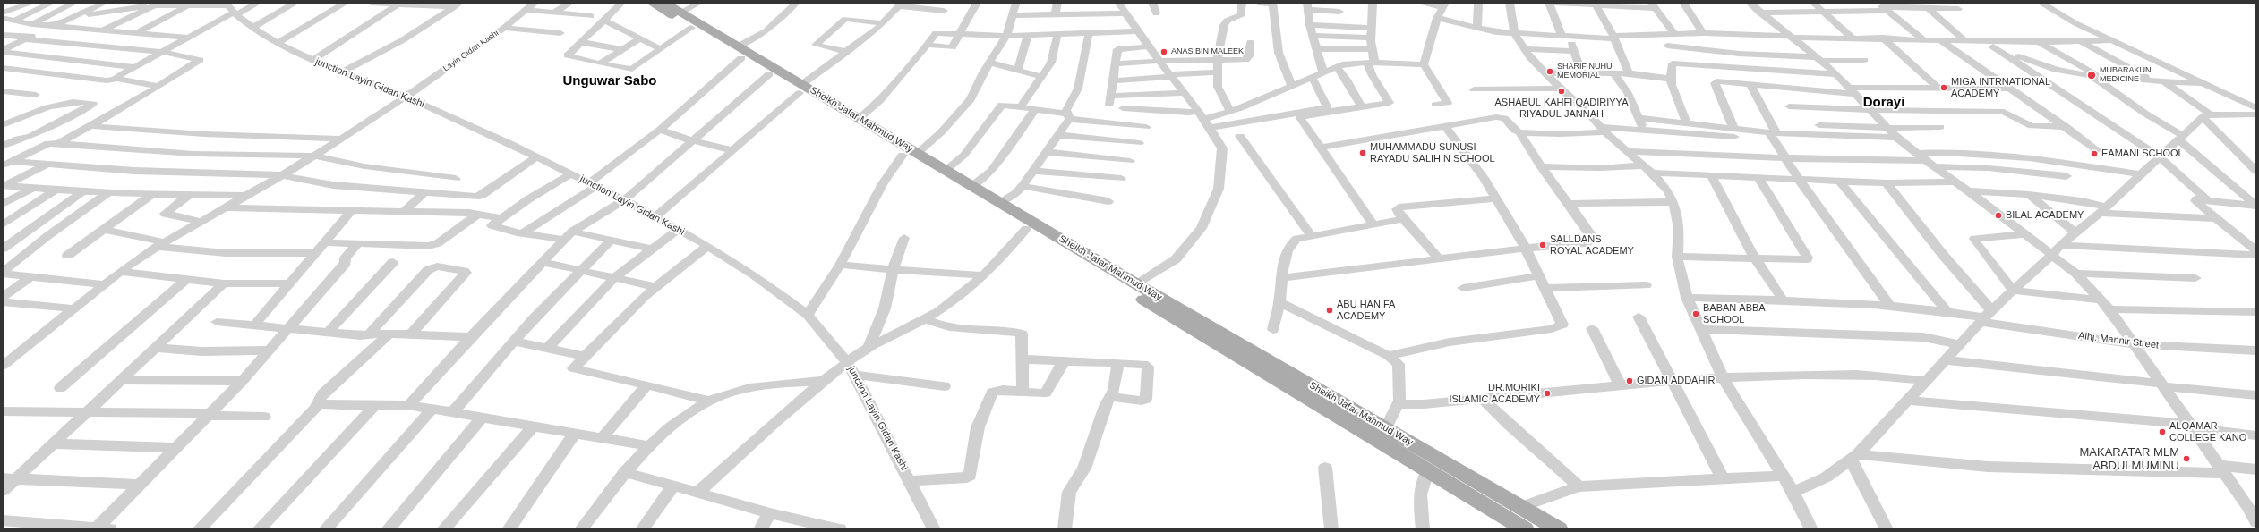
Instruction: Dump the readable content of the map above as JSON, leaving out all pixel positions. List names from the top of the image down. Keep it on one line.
{"streets":{"main road":["Sheikh Jafar Mahmud Way"],"street":["Layin Gidan Kashi","junction Layin Gidan Kashi","Alhj. Mannir Street"]},"crossings":[["Layin Gidan Kashi","junction Layin Gidan Kashi"]],"districts":["Unguwar Sabo","Dorayi"],"places":["ANAS BIN MALEEK","SHARIF NUHU MEMORIAL","MUBARAKUN MEDICINE","MIGA INTRNATIONAL ACADEMY","ASHABUL KAHFI QADIRIYYA RIYADUL JANNAH","MUHAMMADU SUNUSI RAYADU SALIHIN SCHOOL","EAMANI SCHOOL","BILAL ACADEMY","SALLDANS ROYAL ACADEMY","ABU HANIFA ACADEMY","BABAN ABBA SCHOOL","GIDAN ADDAHIR","DR.MORIKI ISLAMIC ACADEMY","ALQAMAR COLLEGE KANO","MAKARATAR MLM ABDULMUMINU"]}
